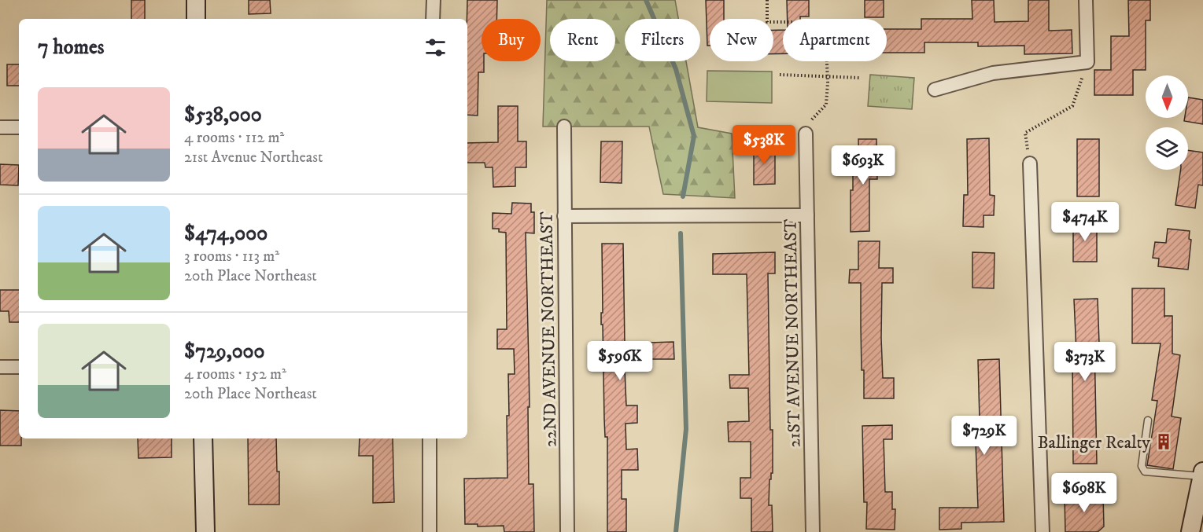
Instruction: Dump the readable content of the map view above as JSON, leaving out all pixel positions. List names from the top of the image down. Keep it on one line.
{"streets":{"street":["22ND AVENUE NORTHEAST","21ST AVENUE NORTHEAST"]},"places":{"building":["Ballinger Realty"]},"north":"bottom","page":{"chip":["Buy","Rent","Filters","New","Apartment"],"heading":"7 homes","list":[{"name":"$538,000","note":"4 rooms · 112 m² · 21st Avenue Northeast"},{"name":"$474,000","note":"3 rooms · 113 m² · 20th Place Northeast"},{"name":"$729,000","note":"4 rooms · 152 m² · 20th Place Northeast"}],"price":["$538K","$693K","$474K","$596K","$373K","$729K","$698K"]}}
